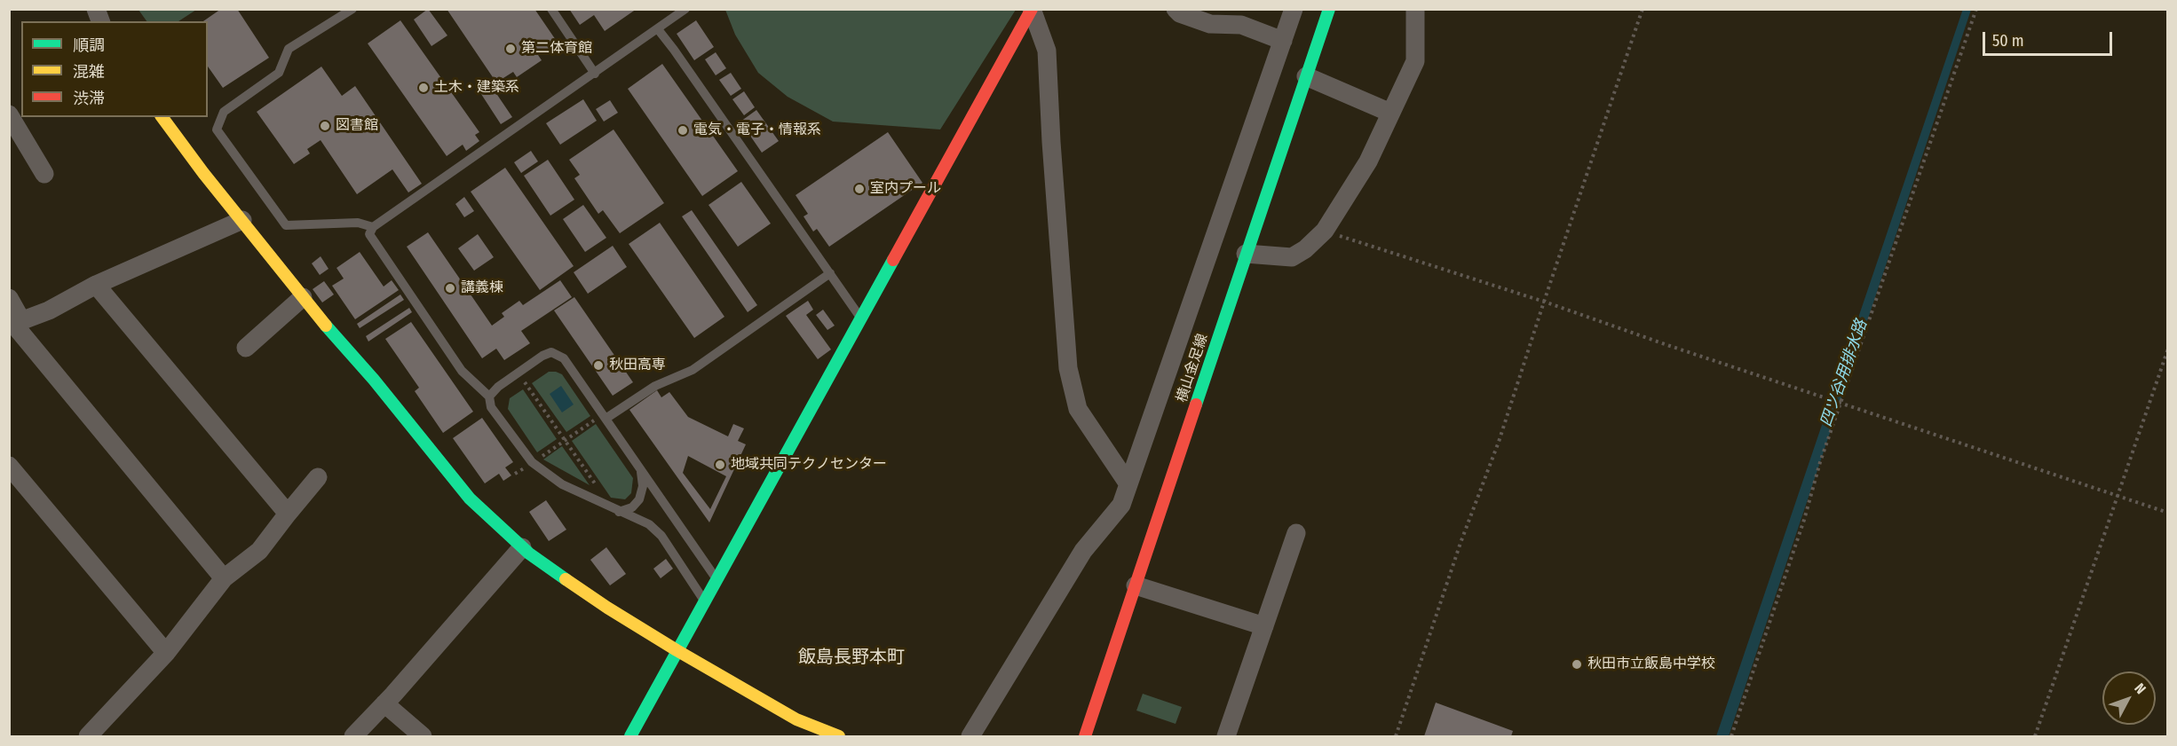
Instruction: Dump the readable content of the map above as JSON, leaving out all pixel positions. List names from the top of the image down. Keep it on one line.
{"streets":{"street":["横山金足線"]},"districts":["飯島長野本町"],"water":["四ツ谷用排水路"],"places":["第二体育館","土木・建築系","図書館","電気・電子・情報系","室内プール","講義棟","秋田高専","地域共同テクノセンター","秋田市立飯島中学校"],"legend":["順調","混雑","渋滞"],"scale_bar":"50 m","north":"top right"}
